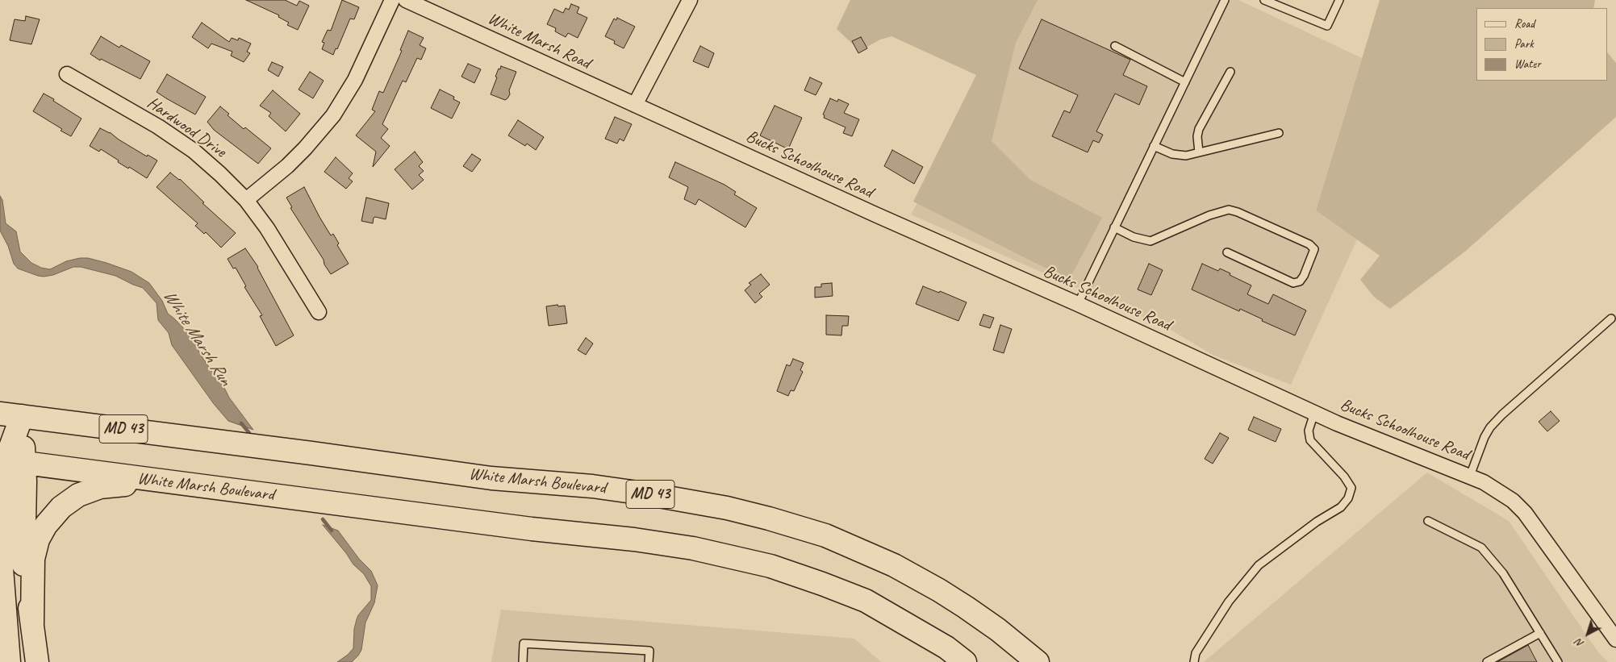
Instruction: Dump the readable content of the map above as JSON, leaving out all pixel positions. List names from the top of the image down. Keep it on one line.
{"streets":{"highway":["MD 43","White Marsh Boulevard"],"street":["White Marsh Road","Hardwood Drive","Bucks Schoolhouse Road"]},"crossings":[["White Marsh Road","Bucks Schoolhouse Road"]],"water":["White Marsh Run"],"legend":["Road","Park","Water"],"north":"bottom left"}
